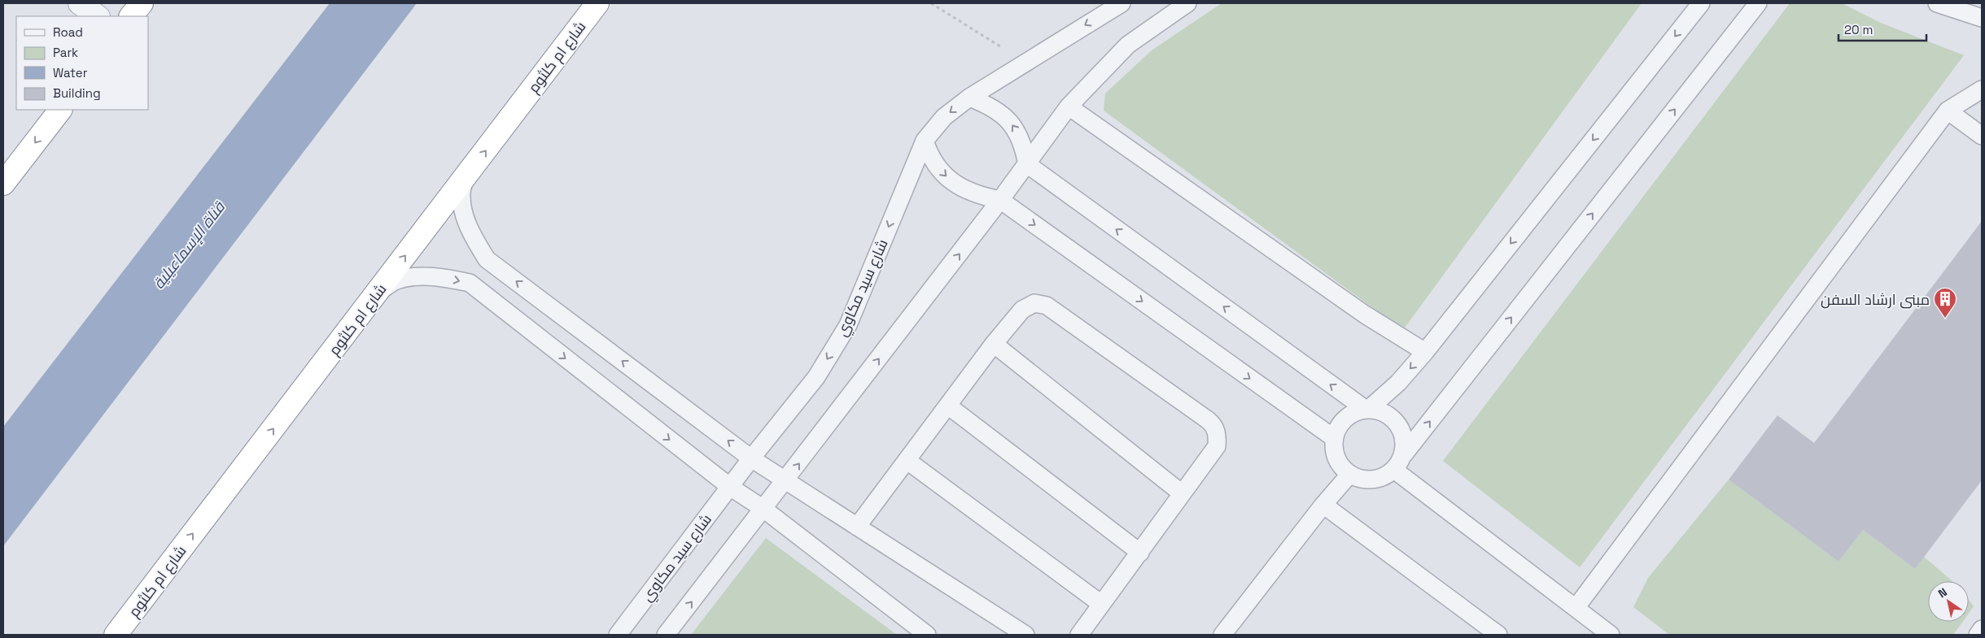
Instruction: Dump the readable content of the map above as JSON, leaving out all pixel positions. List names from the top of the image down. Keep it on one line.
{"streets":{"highway":["شارع ام كلثوم"],"lane":["شارع سيد مكاوي"]},"one_way":["شارع ام كلثوم"],"water":["قناة الإسماعيلية"],"places":{"building":["مبنى ارشاد السفن"]},"legend":["Road","Park","Water","Building"],"scale_bar":"20 m","north":"top left"}
